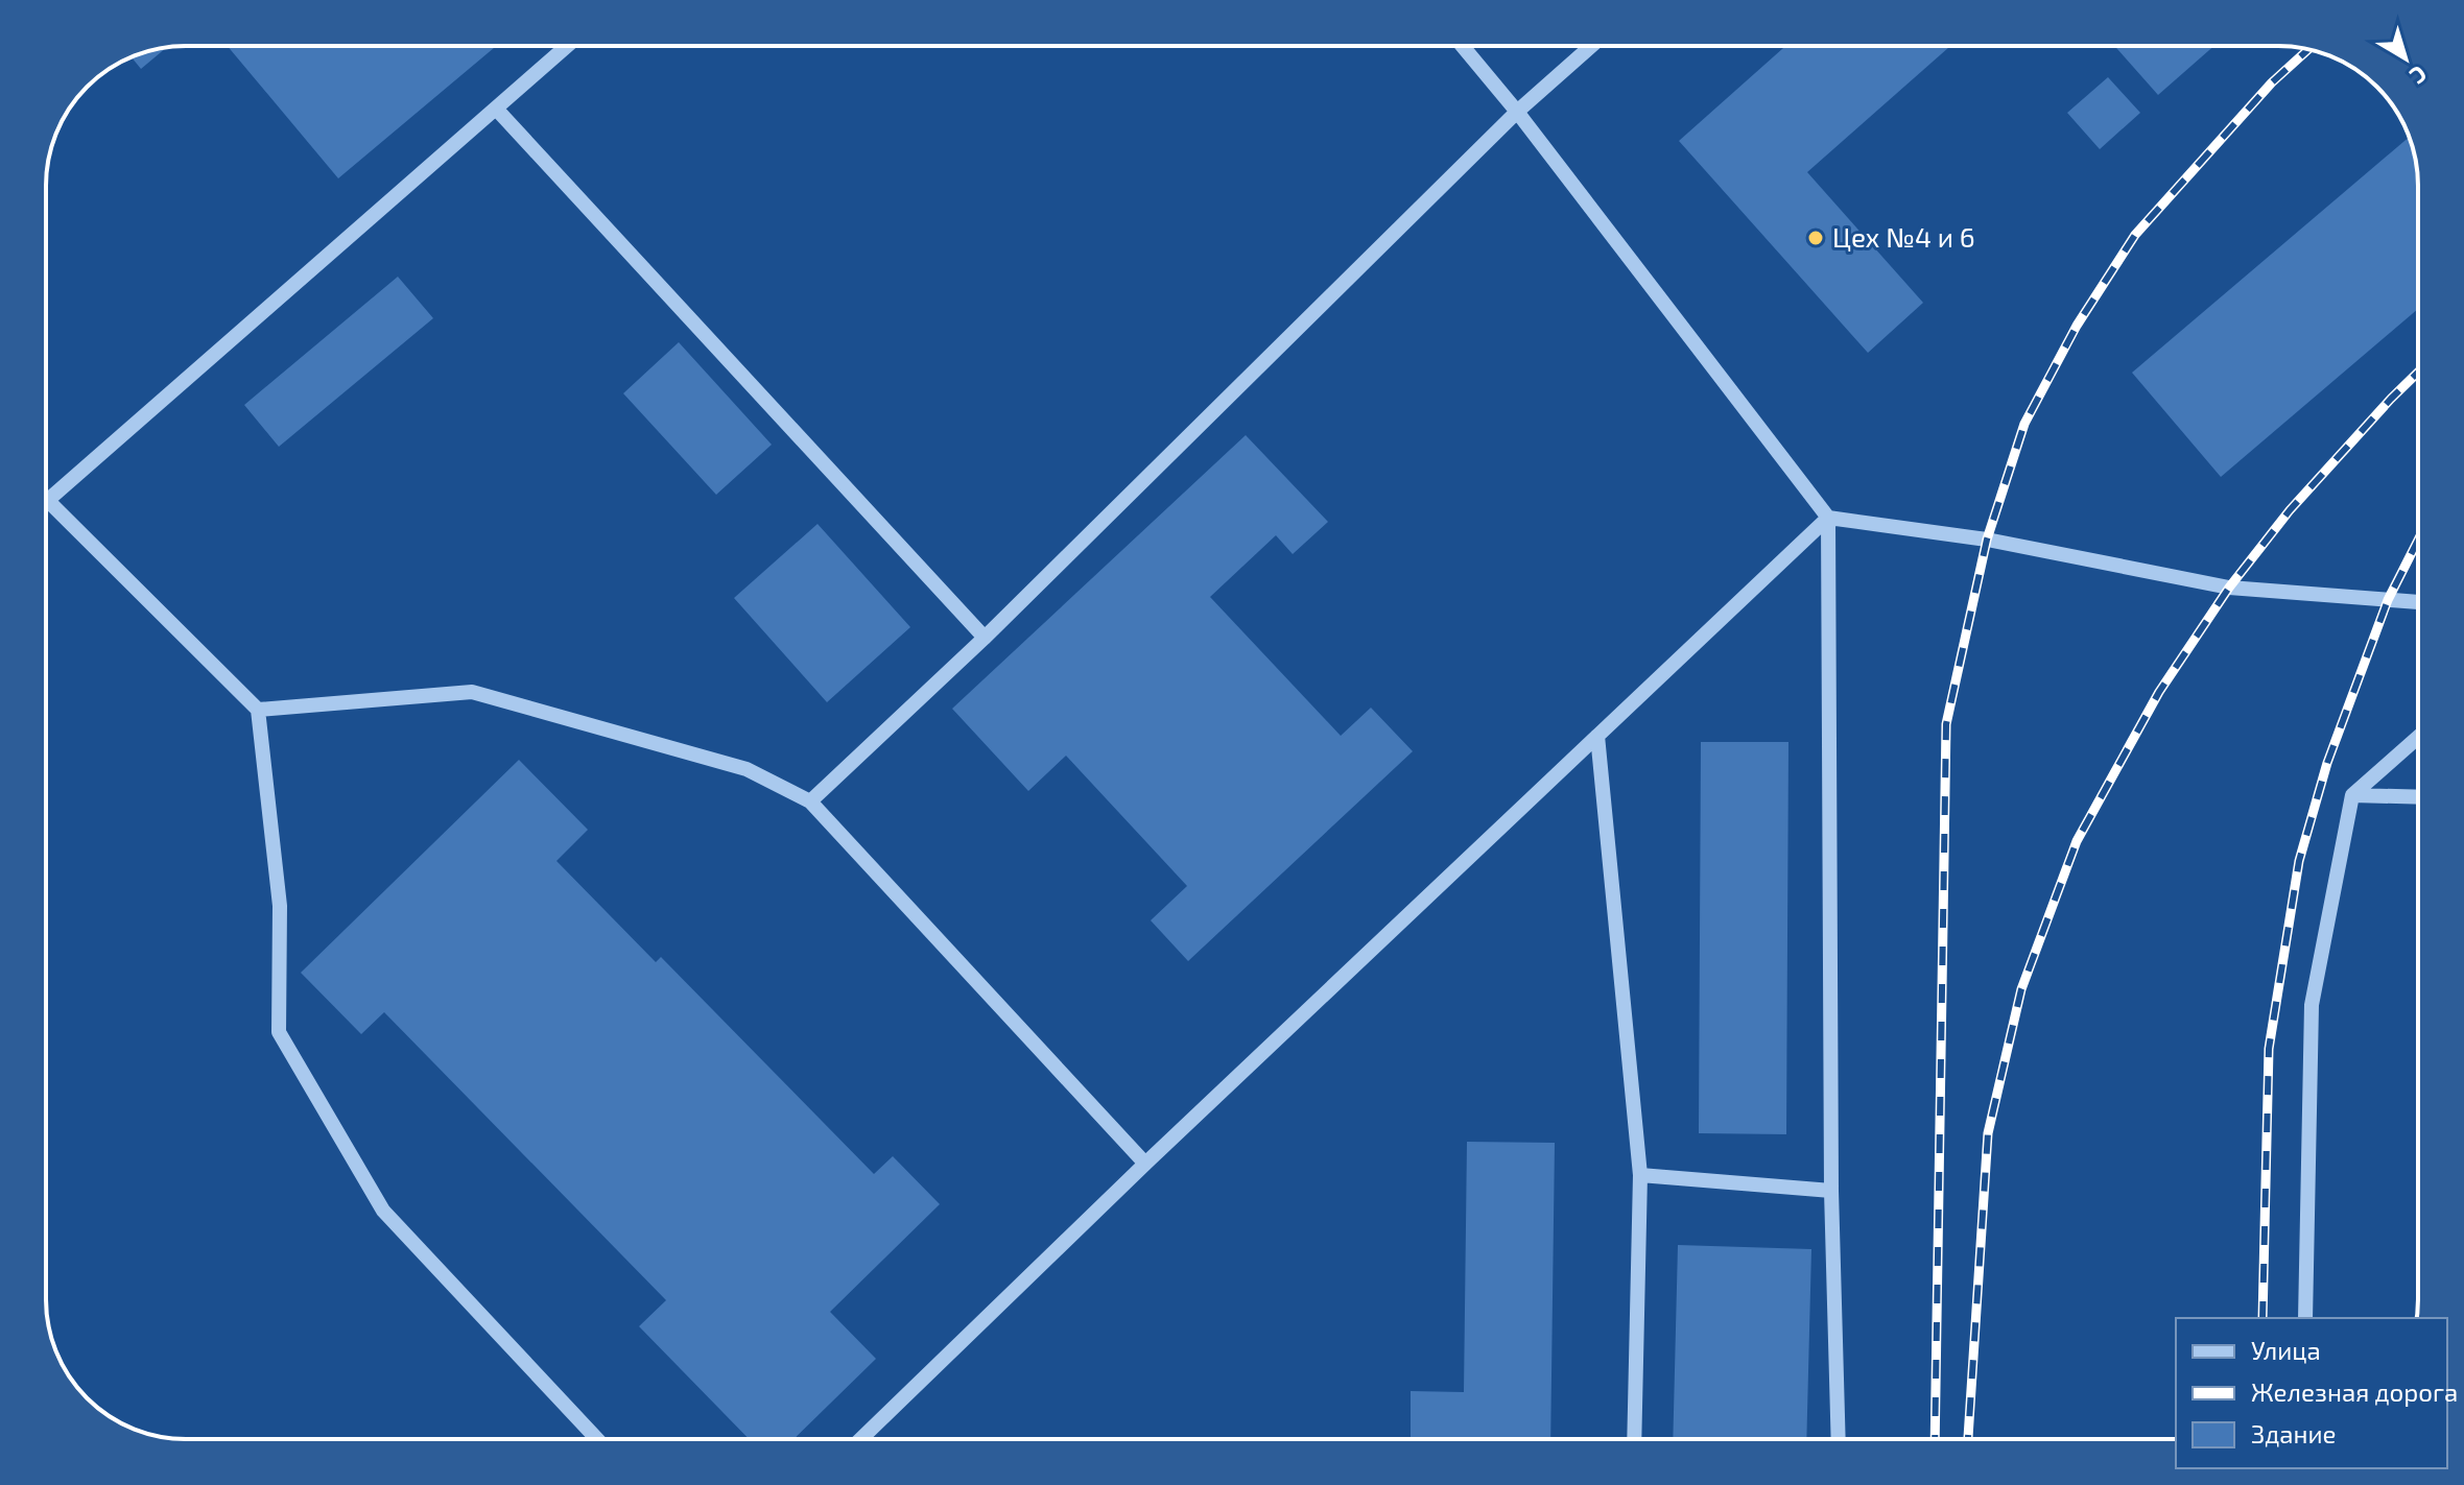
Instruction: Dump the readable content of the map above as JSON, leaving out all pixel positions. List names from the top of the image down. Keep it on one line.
{"places":["Цех №4 и 6"],"legend":["Улица","Железная дорога","Здание"],"north":"bottom right"}
